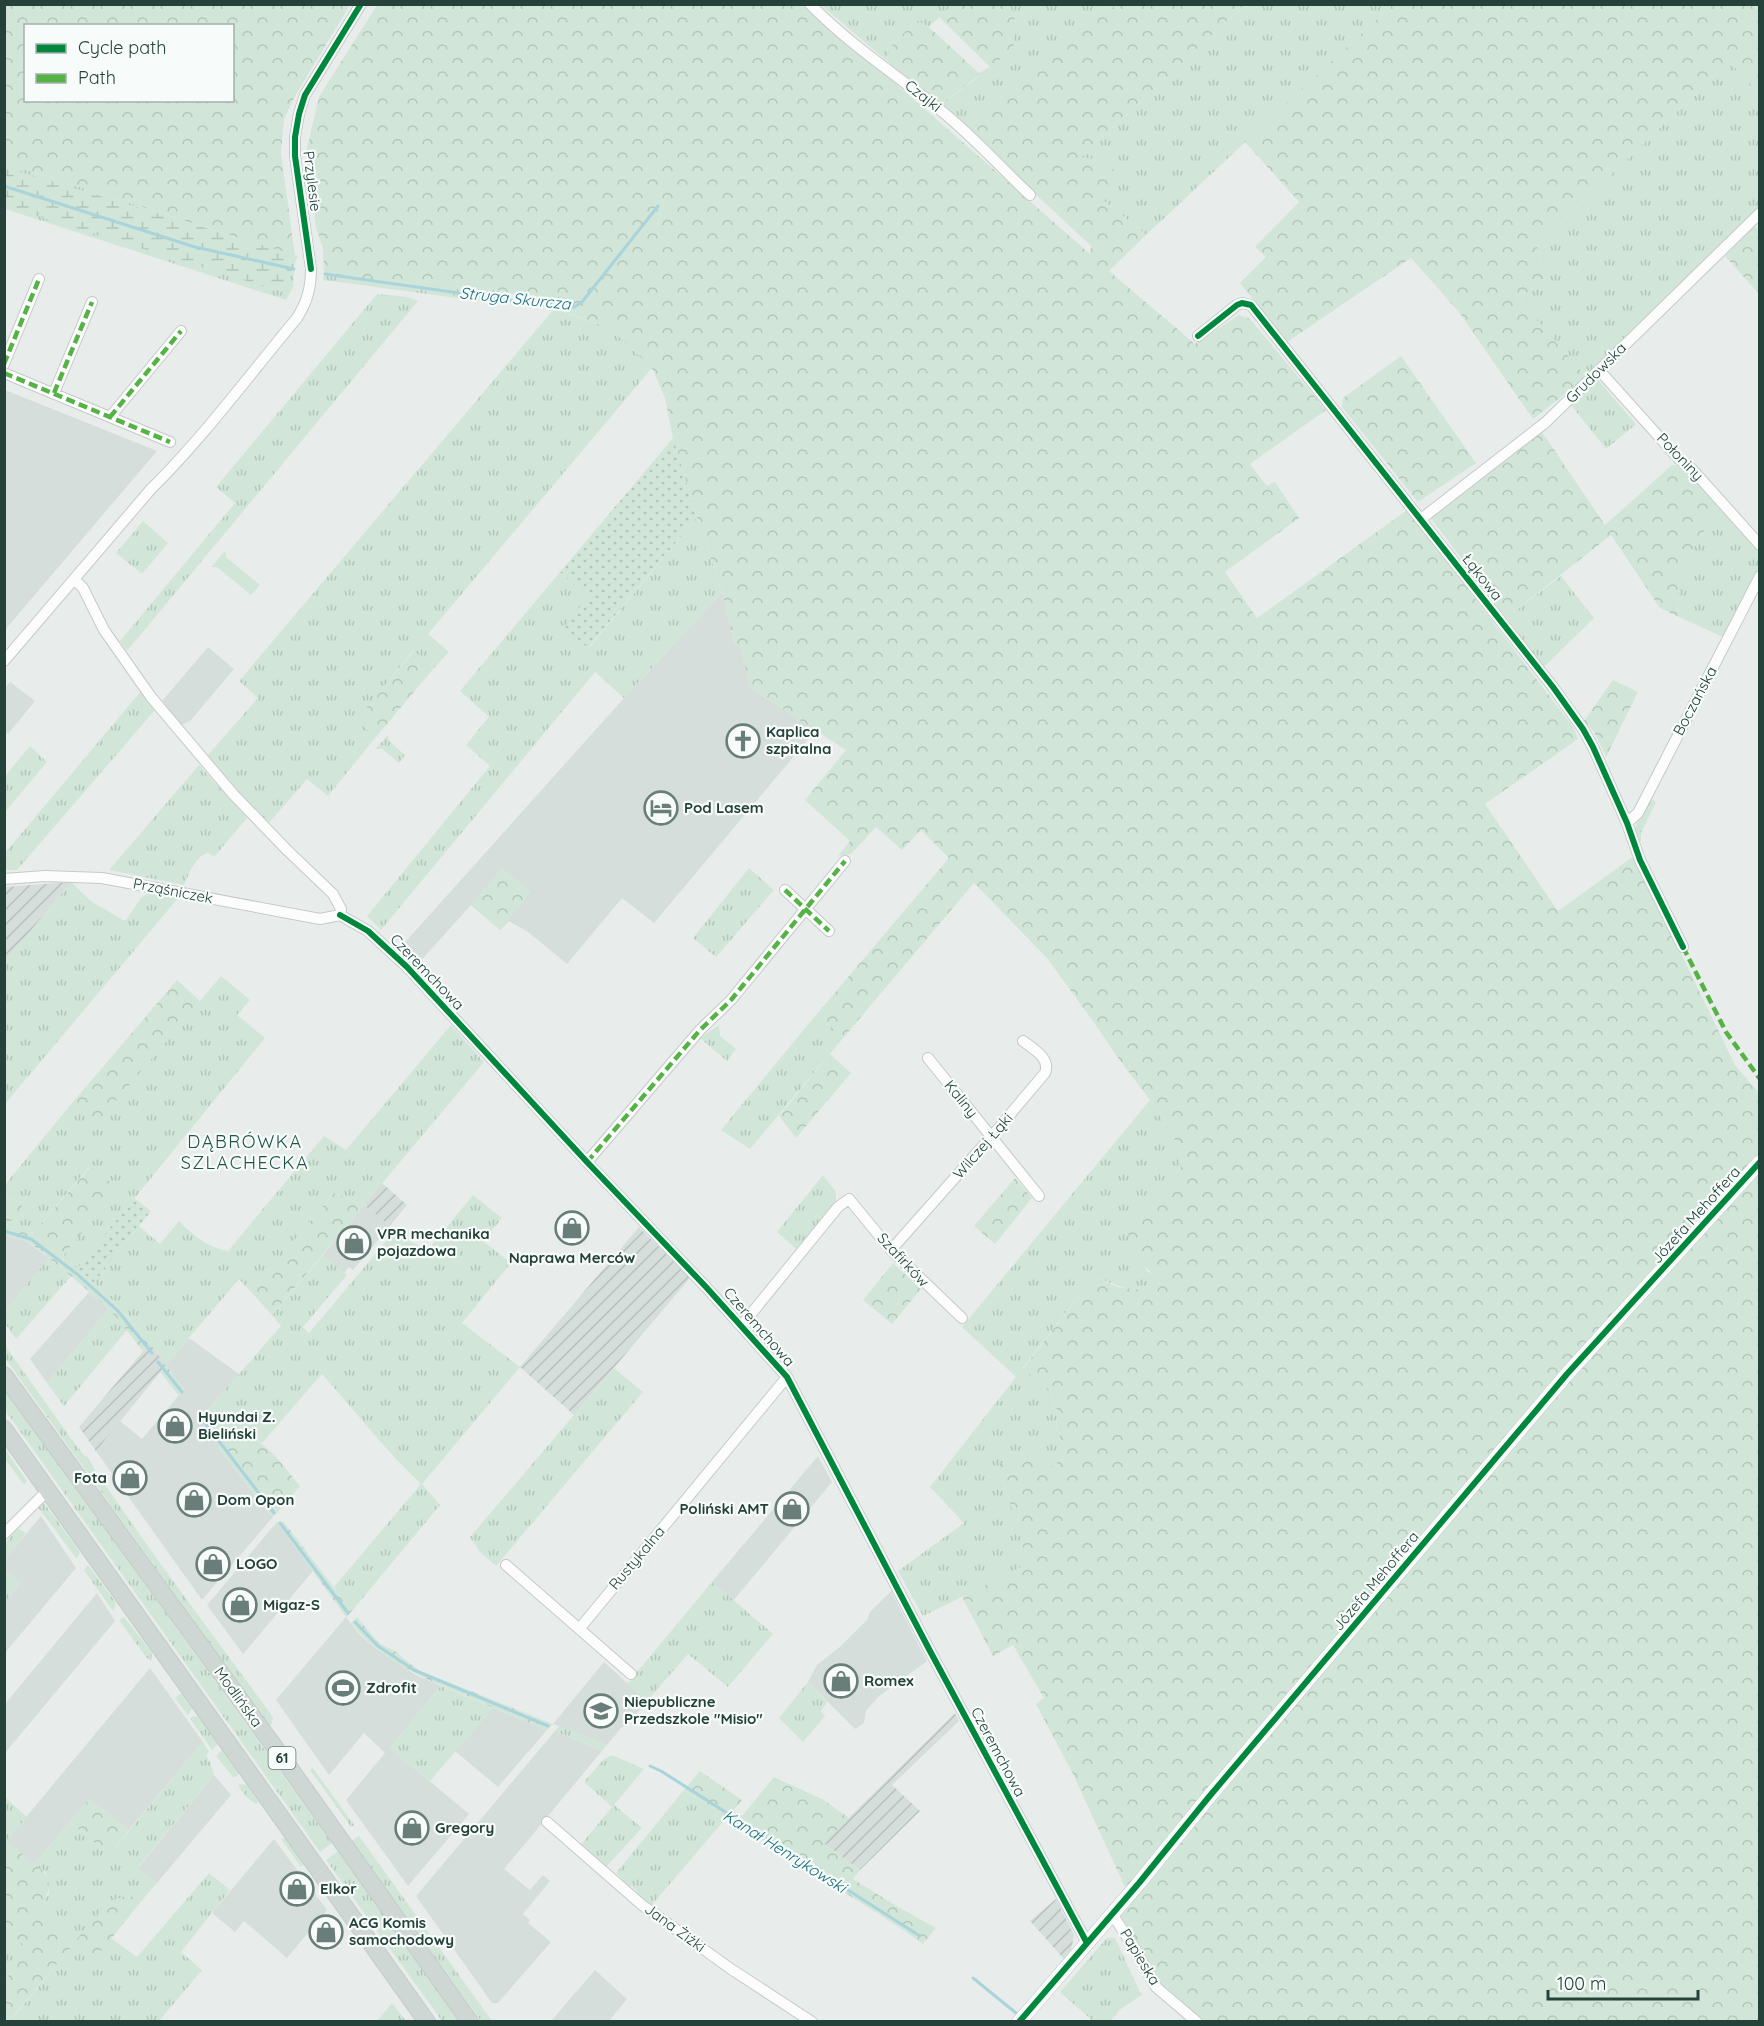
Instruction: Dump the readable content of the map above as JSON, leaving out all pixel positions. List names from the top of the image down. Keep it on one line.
{"streets":{"main road":["Modlińska","61"],"street":["Czajki","Przylesie","Grudowska","Połoniny","Łąkowa","Boczańska","Prząśniczek","Czeremchowa","Kaliny","Wilczej Łąki","Józefa Mehoffera","Szafirków","Rustykalna","Jana Żiżki","Papieska"]},"crossings":[["Grudowska","Połoniny"],["Grudowska","Łąkowa"],["Łąkowa","Boczańska"],["Prząśniczek","Czeremchowa"],["Czeremchowa","Józefa Mehoffera"],["Czeremchowa","Szafirków"],["Czeremchowa","Rustykalna"],["Kaliny","Wilczej Łąki"],["Wilczej Łąki","Szafirków"],["Józefa Mehoffera","Papieska"]],"districts":["DĄBRÓWKA SZLACHECKA"],"water":["Struga Skurcza","Kanał Henrykowski"],"places":{"church":["Kaplica szpitalna"],"hotel":["Pod Lasem"],"shop":["Naprawa Merców","VPR mechanika pojazdowa","Hyundai Z. Bieliński","Fota","Dom Opon","Poliński AMT","LOGO","Migaz-S","Romex","Gregory","Elkor","ACG Komis samochodowy"],"sports":["Zdrofit"],"school or university":["Niepubliczne Przedszkole \"Misio\""]},"legend":["Cycle path","Path"],"scale_bar":"100 m"}
